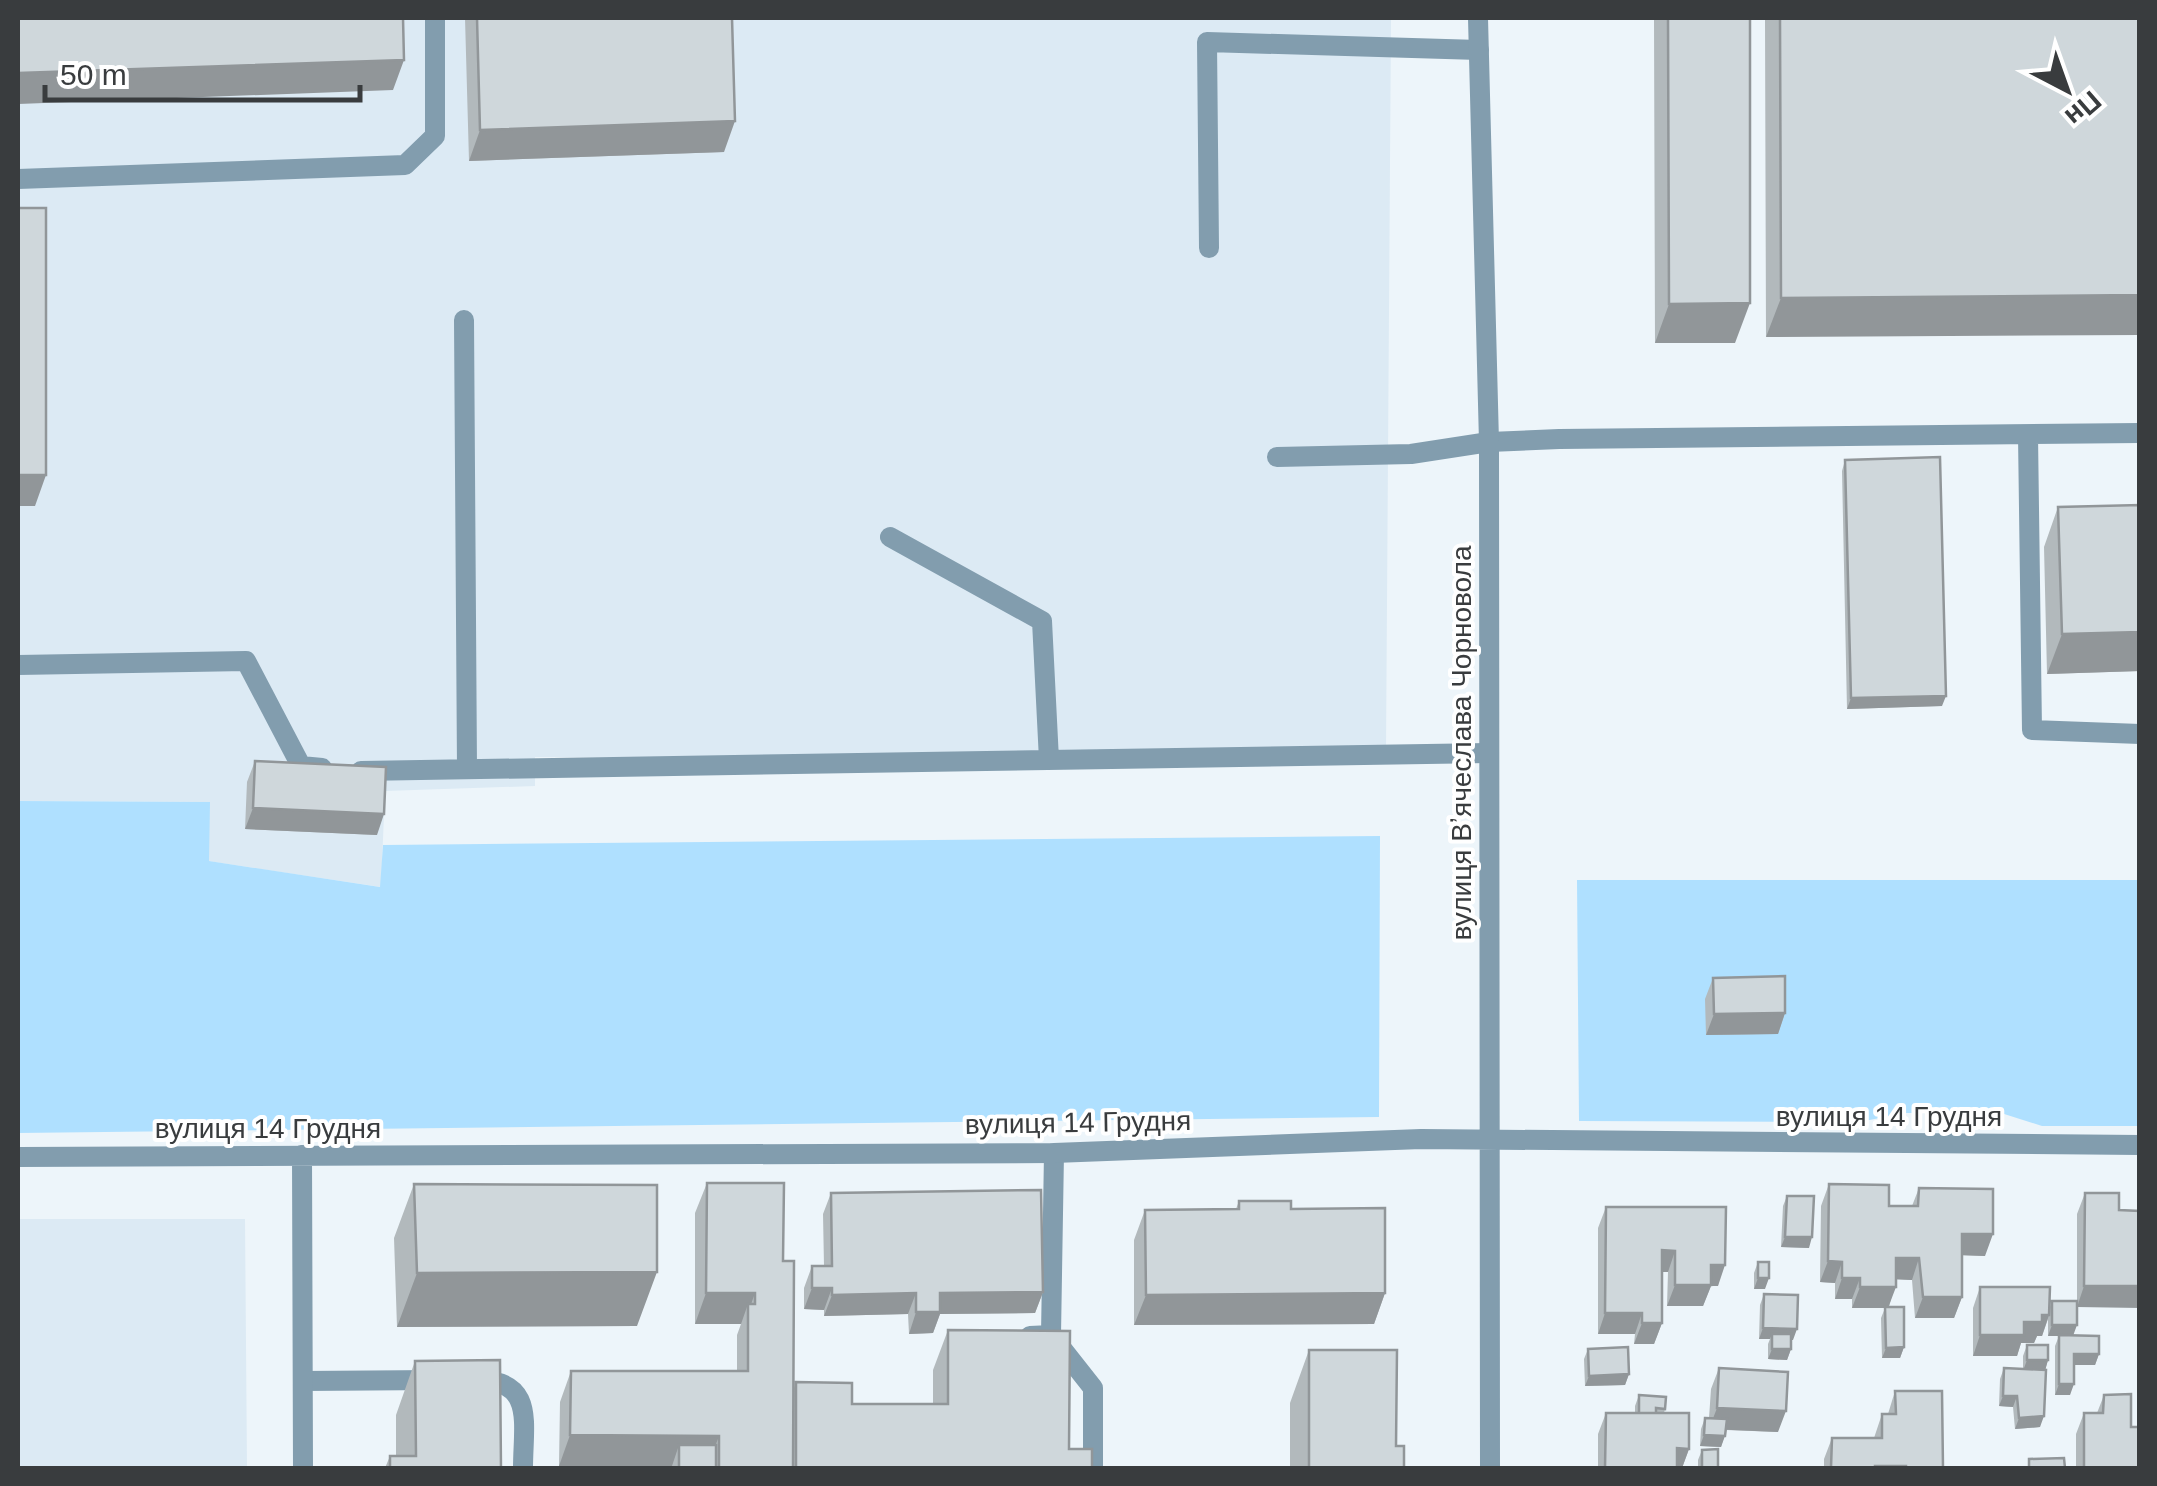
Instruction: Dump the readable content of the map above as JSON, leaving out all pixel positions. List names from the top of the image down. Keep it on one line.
{"streets":{"street":["вулиця Вʼячеслава Чорновола","вулиця 14 Грудня"]},"crossings":[["вулиця Вʼячеслава Чорновола","вулиця 14 Грудня"]],"scale_bar":"50 m","north":"bottom right"}
